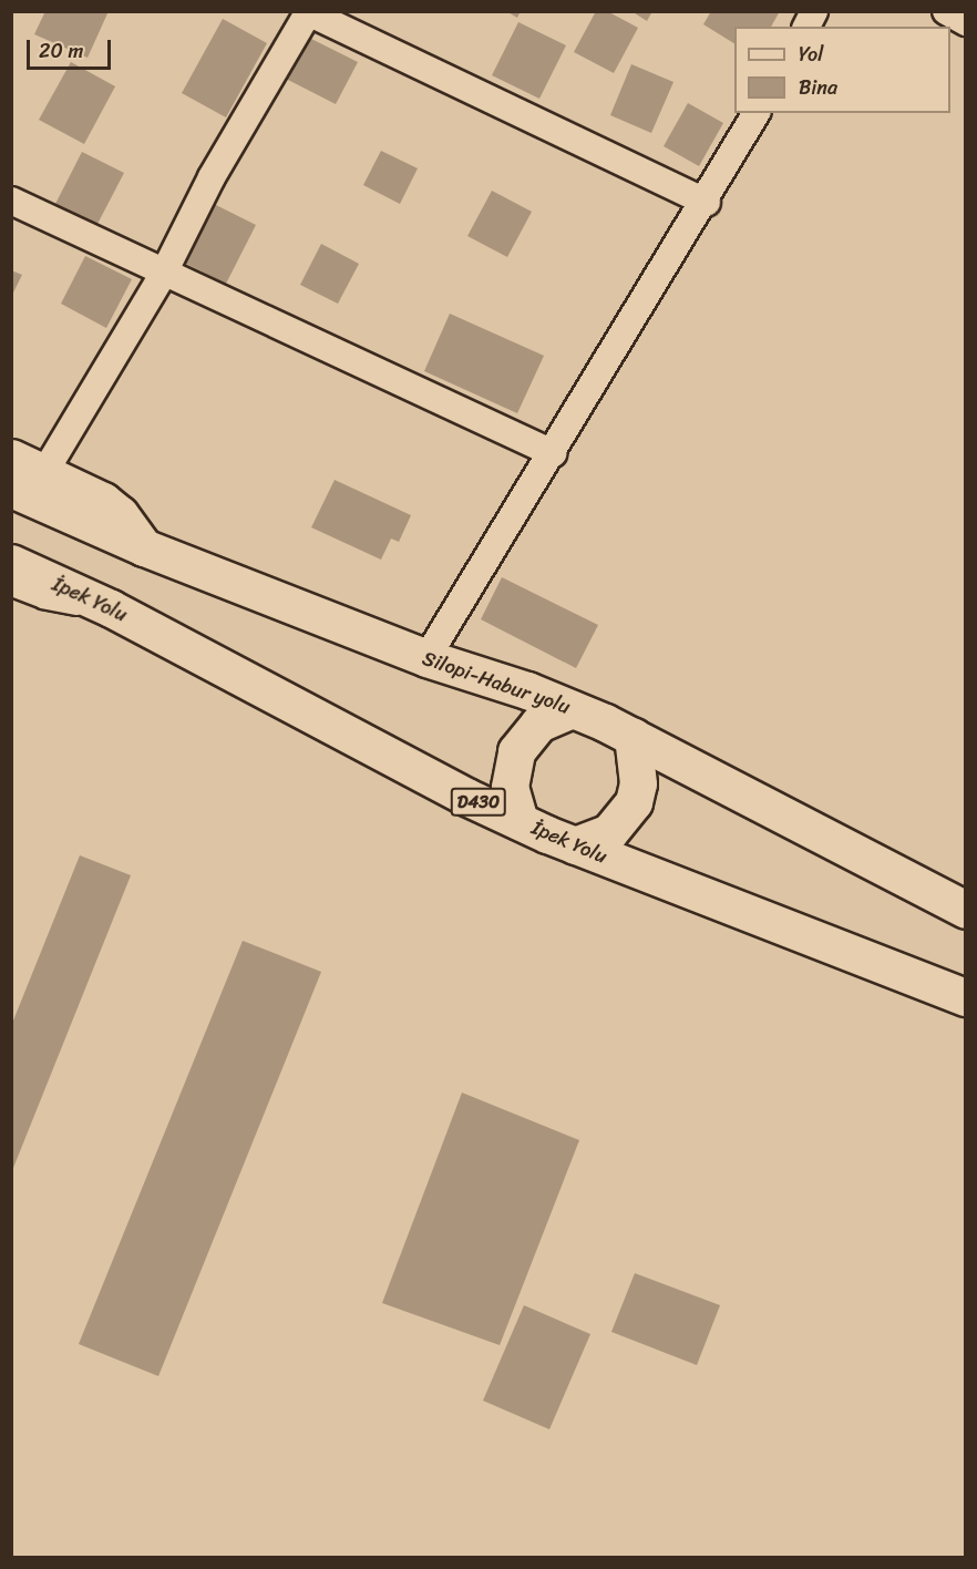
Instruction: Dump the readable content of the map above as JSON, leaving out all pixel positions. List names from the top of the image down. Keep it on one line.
{"streets":{"main road":["İpek Yolu","Silopi-Habur yolu","D430"]},"crossings":[["İpek Yolu","Silopi-Habur yolu"]],"legend":["Yol","Bina"],"scale_bar":"20 m"}
